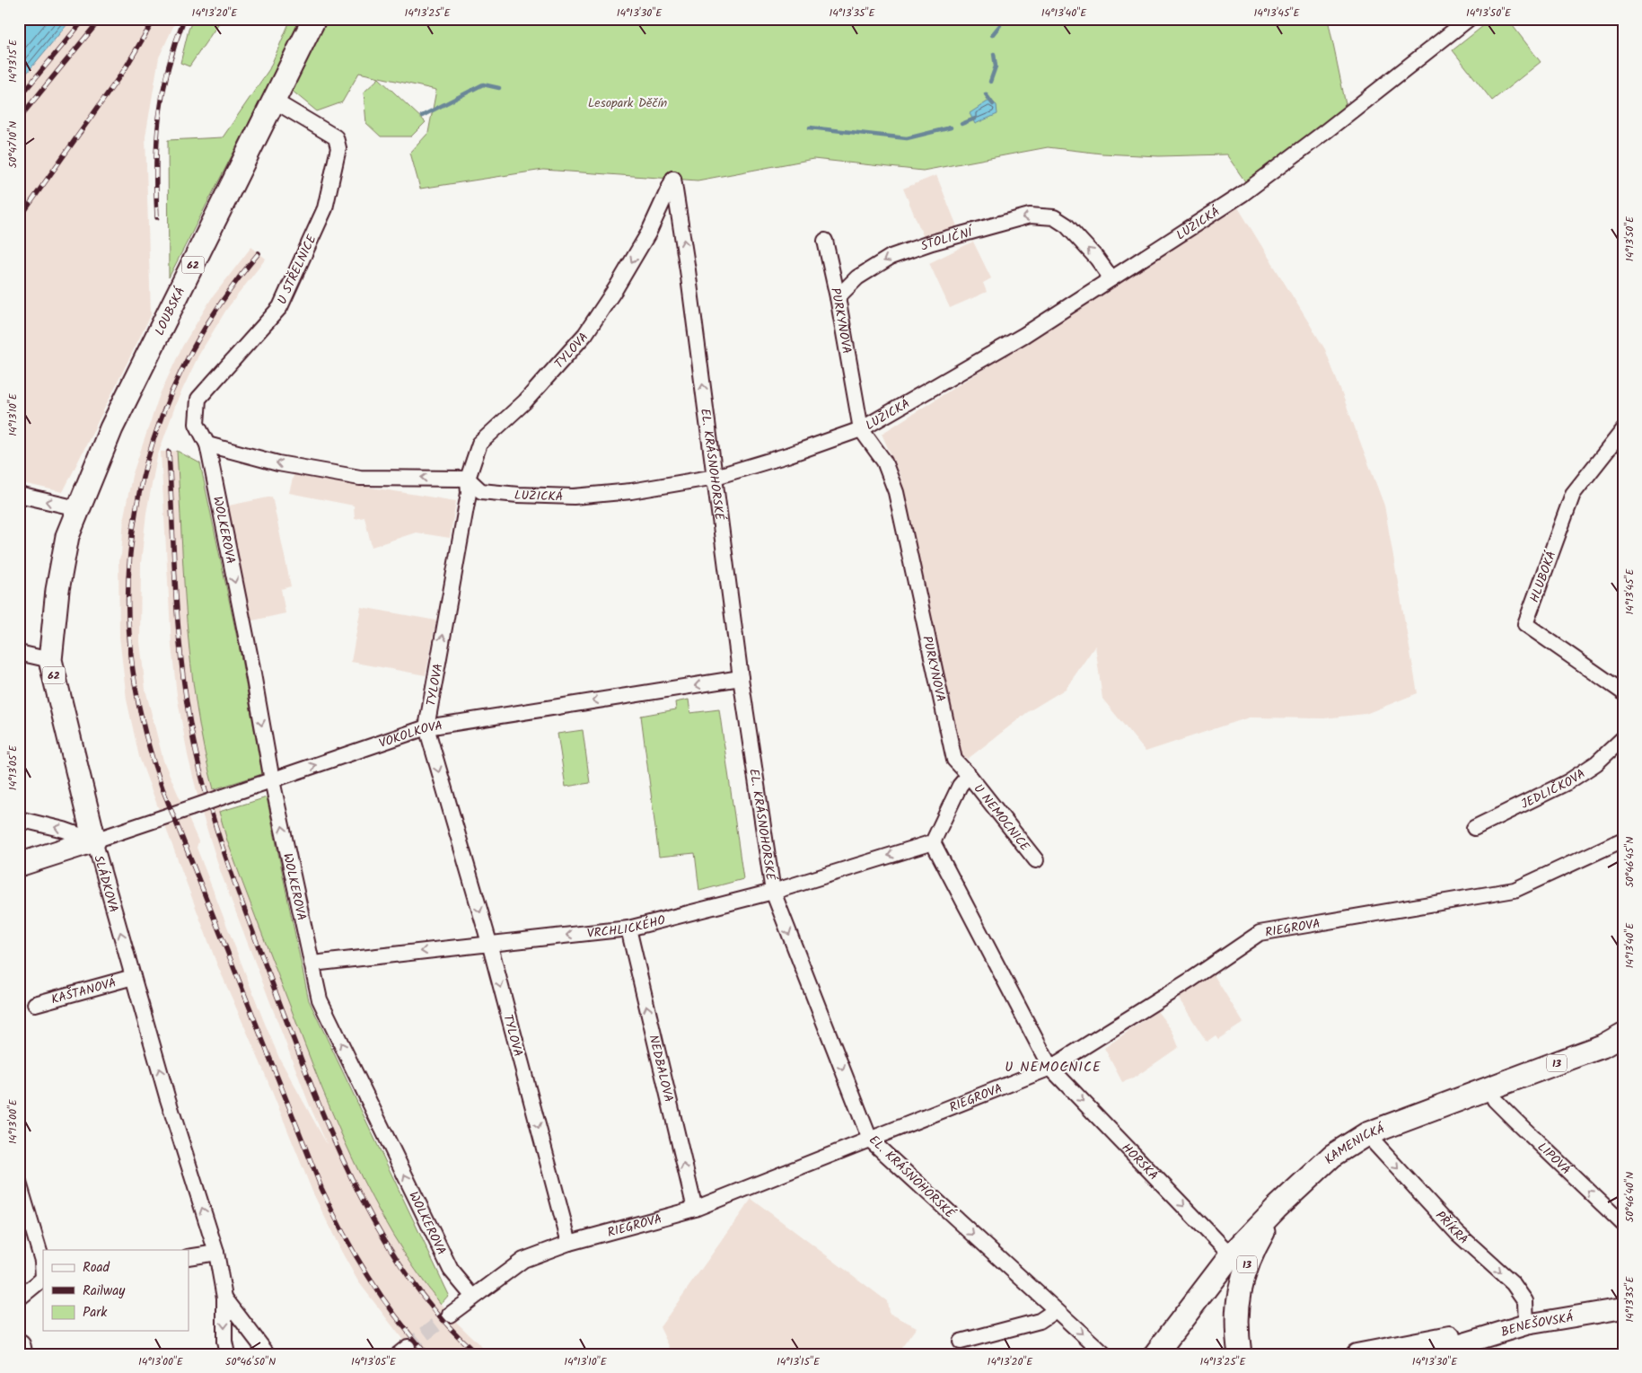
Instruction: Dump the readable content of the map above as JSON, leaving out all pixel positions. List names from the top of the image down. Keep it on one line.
{"streets":{"main road":["62","LOUBSKÁ","SLÁDKOVA","13","KAMENICKÁ","BENEŠOVSKÁ"],"street":["LUŽICKÁ","STOLIČNÍ","U STŘELNICE","PURKYŇOVA","TYLOVA","EL. KRÁSNOHORSKÉ","WOLKEROVA","HLUBOKÁ","VOKOLKOVA","JEDLIČKOVA","U NEMOCNICE","VRCHLICKÉHO","RIEGROVA","KAŠTANOVÁ","NEDBALOVA","LIPOVÁ","HORSKÁ","PŘÍKRÁ"]},"crossings":[["LUŽICKÁ","STOLIČNÍ"],["LUŽICKÁ","PURKYŇOVA"],["LUŽICKÁ","TYLOVA"],["LUŽICKÁ","EL. KRÁSNOHORSKÉ"],["STOLIČNÍ","PURKYŇOVA"],["U STŘELNICE","LOUBSKÁ"],["U STŘELNICE","WOLKEROVA"],["LOUBSKÁ","SLÁDKOVA"],["PURKYŇOVA","U NEMOCNICE"],["TYLOVA","EL. KRÁSNOHORSKÉ"],["TYLOVA","VOKOLKOVA"],["TYLOVA","VRCHLICKÉHO"],["TYLOVA","RIEGROVA"],["EL. KRÁSNOHORSKÉ","VOKOLKOVA"],["EL. KRÁSNOHORSKÉ","VRCHLICKÉHO"],["EL. KRÁSNOHORSKÉ","RIEGROVA"],["WOLKEROVA","VOKOLKOVA"],["WOLKEROVA","VRCHLICKÉHO"],["WOLKEROVA","RIEGROVA"],["VOKOLKOVA","SLÁDKOVA"],["SLÁDKOVA","KAŠTANOVÁ"],["VRCHLICKÉHO","NEDBALOVA"],["RIEGROVA","NEDBALOVA"],["RIEGROVA","HORSKÁ"],["13","KAMENICKÁ"],["KAMENICKÁ","LIPOVÁ"],["KAMENICKÁ","HORSKÁ"],["KAMENICKÁ","PŘÍKRÁ"],["PŘÍKRÁ","BENEŠOVSKÁ"]],"one_way":["STOLIČNÍ","VRCHLICKÉHO","NEDBALOVA","LIPOVÁ","HORSKÁ","PŘÍKRÁ"],"districts":["U NEMOCNICE"],"parks":["Lesopark Děčín"],"legend":["Road","Railway","Park"],"coordinates":["14°13'20\"E","14°13'25\"E","14°13'30\"E","14°13'35\"E","14°13'40\"E","14°13'45\"E","14°13'50\"E","14°13'15\"E","50°47'10\"N","14°13'10\"E","14°13'05\"E","50°46'45\"N","14°13'00\"E","50°46'40\"N","50°46'50\"N"]}
